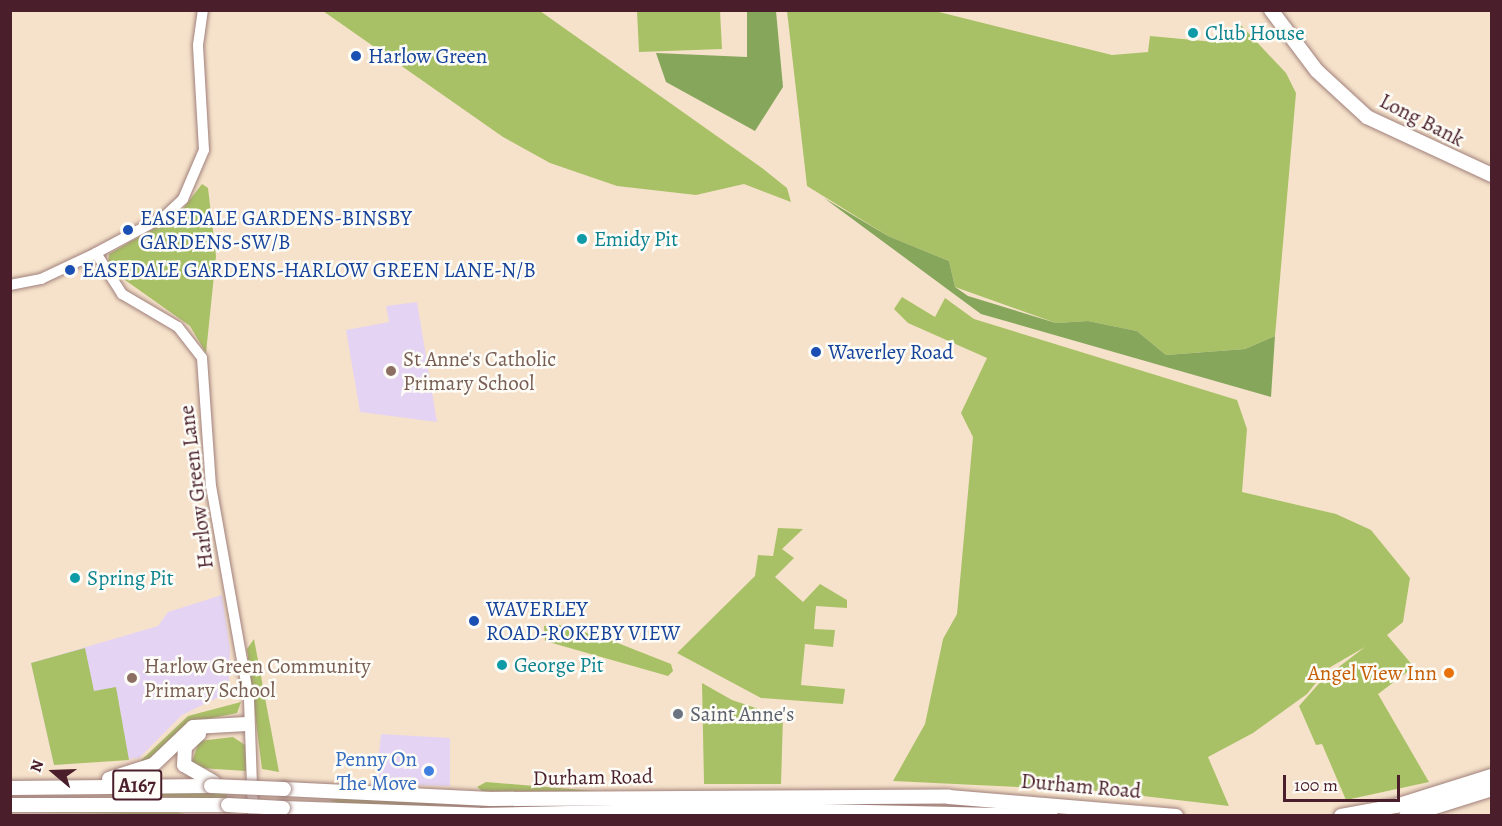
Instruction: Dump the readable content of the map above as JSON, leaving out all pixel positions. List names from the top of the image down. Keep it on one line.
{"streets":{"main road":["Long Bank","Durham Road","A167"],"street":["Harlow Green Lane"]},"places":["Club House","Harlow Green","EASEDALE GARDENS-BINSBY GARDENS-SW/B","Emidy Pit","EASEDALE GARDENS-HARLOW GREEN LANE-N/B","Waverley Road","St Anne's Catholic Primary School","Spring Pit","WAVERLEY ROAD-ROKEBY VIEW","George Pit","Angel View Inn","Harlow Green Community Primary School","Saint Anne's","Penny On The Move"],"scale_bar":"100 m","north":"left"}
